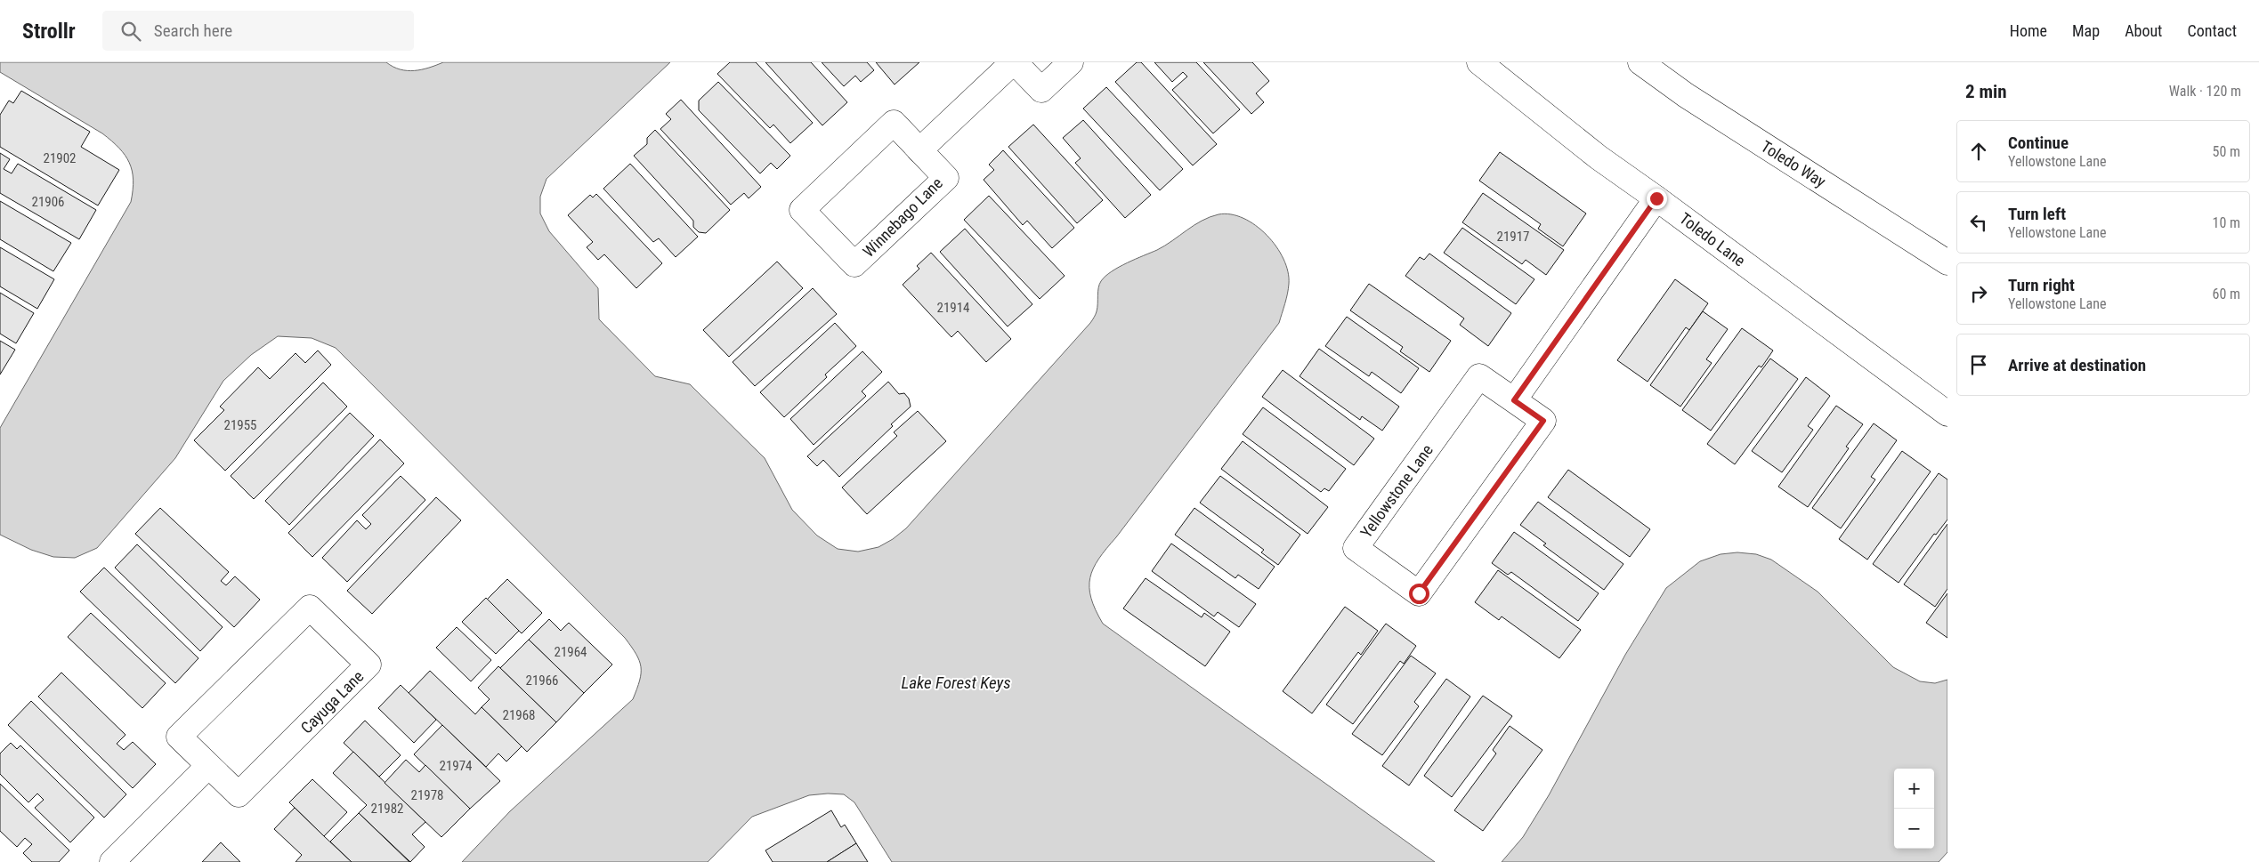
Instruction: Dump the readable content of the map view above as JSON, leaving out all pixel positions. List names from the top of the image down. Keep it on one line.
{"streets":{"street":["Toledo Way","Winnebago Lane","Toledo Lane","Yellowstone Lane","Cayuga Lane"]},"water":["Lake Forest Keys"],"house_numbers":["21902","21906","21917","21914","21955","21964","21966","21968","21974","21978","21982"],"page":{"header":"Strollr","search":"Search here","nav":["Home","Map","About","Contact"],"heading":["2 min","Walk · 120 m"],"list":[["Continue","Yellowstone Lane","50 m"],["Turn left","Yellowstone Lane","10 m"],["Turn right","Yellowstone Lane","60 m"],"Arrive at destination"],"map_buttons":["+","−"]}}
